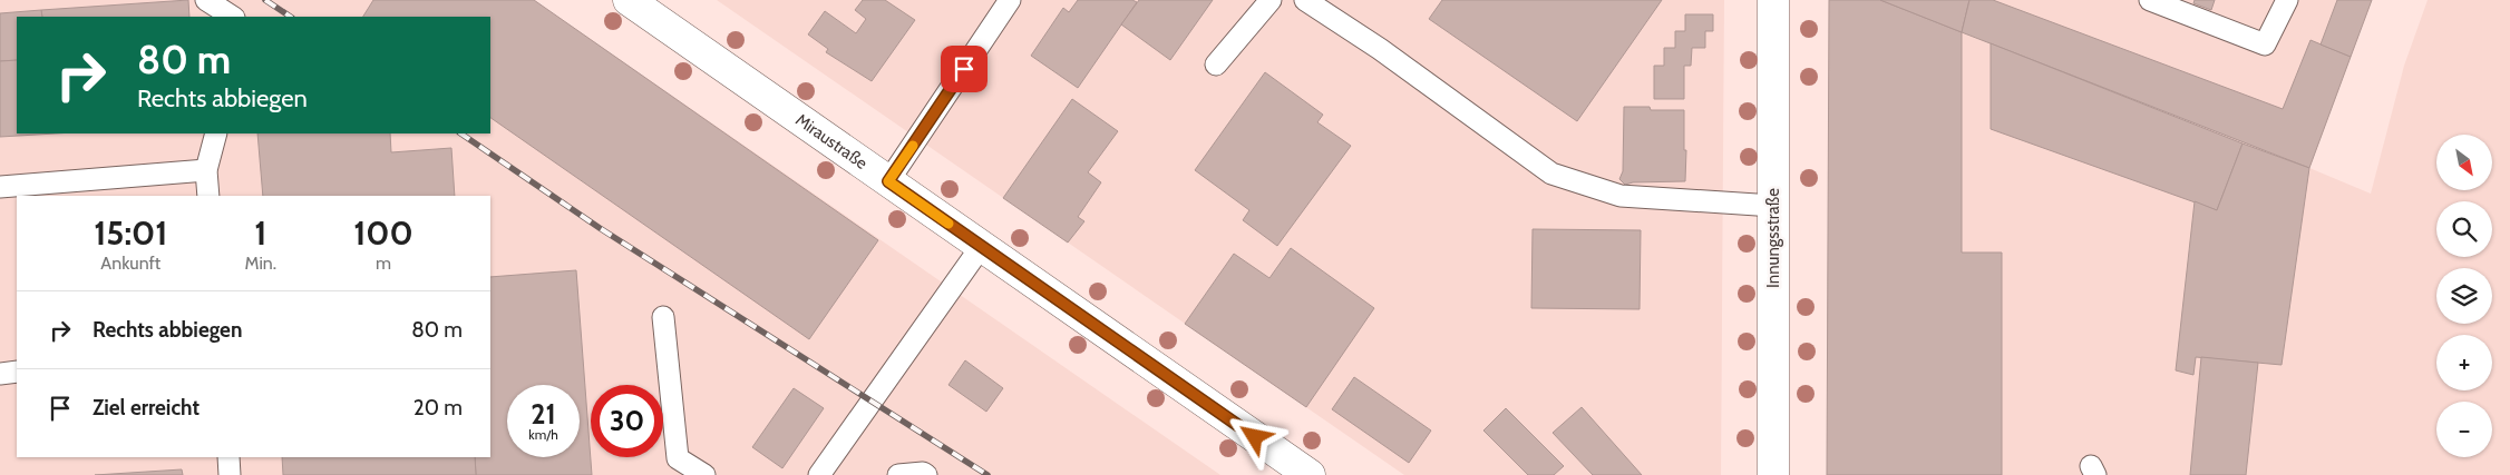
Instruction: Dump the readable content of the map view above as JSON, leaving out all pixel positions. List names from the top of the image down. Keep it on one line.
{"streets":{"street":["Miraustraße","Innungsstraße"]},"north":"bottom right","page":{"turn":["80 m","Rechts abbiegen"],"map_buttons":["+","−"],"eta":["15:01","Ankunft","1","Min.","100","m"],"list":[{"name":"Rechts abbiegen","value":"80 m"},{"name":"Ziel erreicht","value":"20 m"}],"speed":"21 km/h","limit":"30"}}
